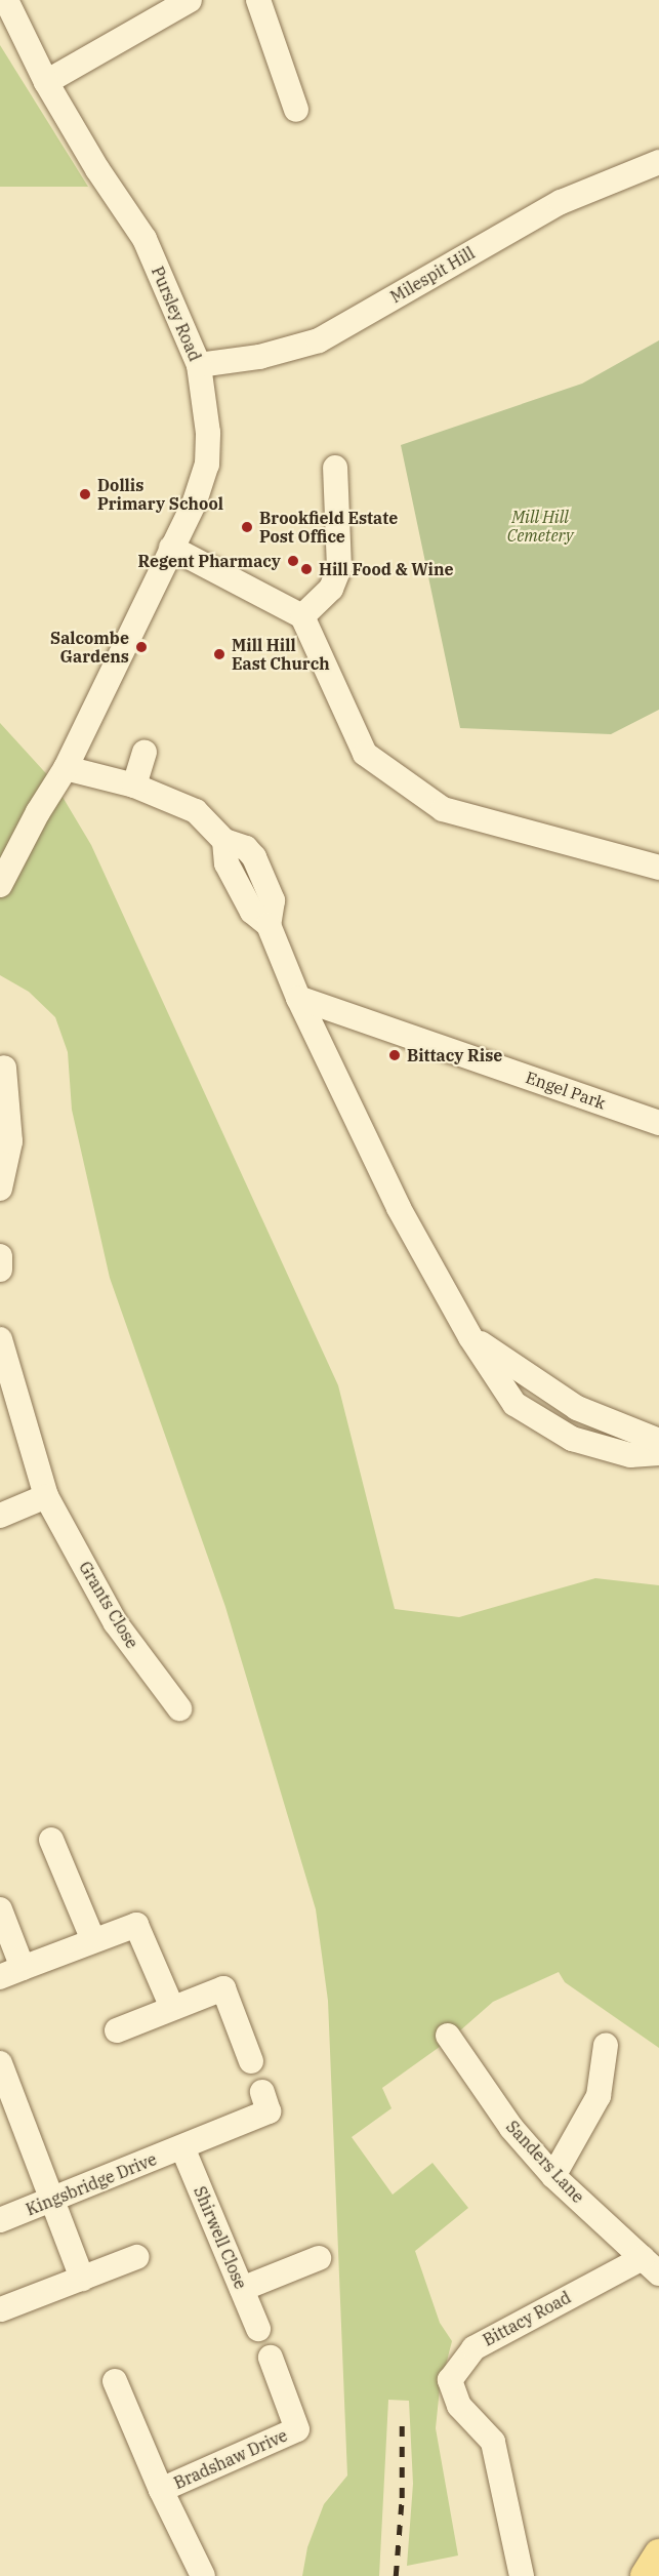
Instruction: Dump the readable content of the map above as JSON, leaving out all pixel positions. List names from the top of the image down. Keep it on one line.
{"streets":{"street":["Milespit Hill","Pursley Road","Engel Park","Grants Close","Sanders Lane","Kingsbridge Drive","Shirwell Close","Bittacy Road","Bradshaw Drive"]},"crossings":[["Milespit Hill","Pursley Road"],["Sanders Lane","Bittacy Road"],["Kingsbridge Drive","Shirwell Close"]],"parks":["Mill Hill Cemetery"],"places":["Dollis Primary School","Brookfield Estate Post Office","Regent Pharmacy","Hill Food & Wine","Salcombe Gardens","Mill Hill East Church","Bittacy Rise"]}
